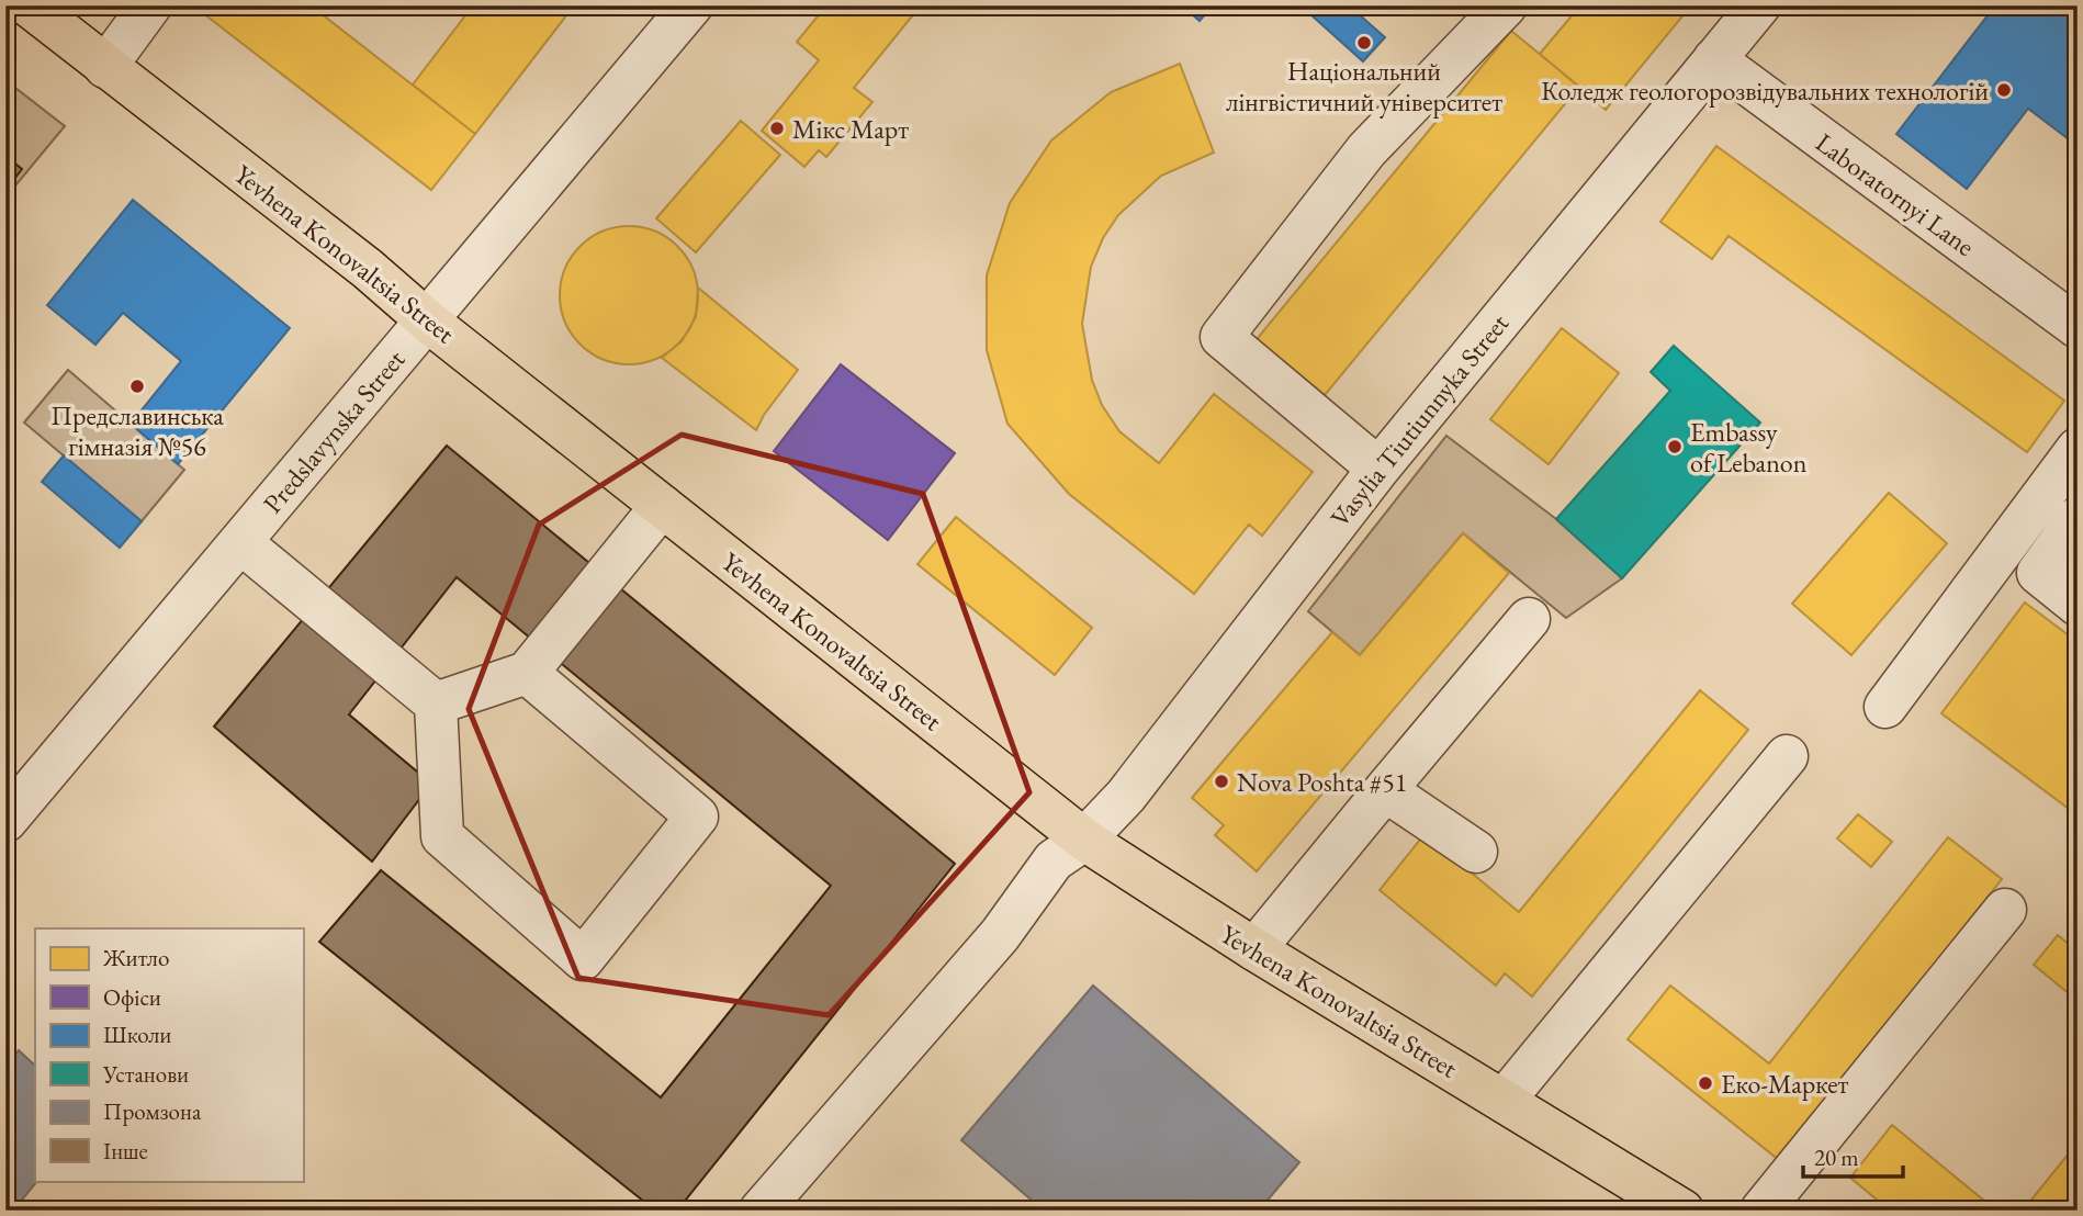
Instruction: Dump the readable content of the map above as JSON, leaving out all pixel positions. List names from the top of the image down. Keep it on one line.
{"streets":{"main road":["Yevhena Konovaltsia Street"],"street":["Laboratornyi Lane","Vasylia Tiutiunnyka Street","Predslavynska Street"]},"crossings":[["Laboratornyi Lane","Vasylia Tiutiunnyka Street"],["Yevhena Konovaltsia Street","Vasylia Tiutiunnyka Street"],["Yevhena Konovaltsia Street","Predslavynska Street"]],"places":["Національний лінгвістичний університет","Коледж геологорозвідувальних технологій","Мікс Март","Предславинська гімназія №56","Embassy of Lebanon","Nova Poshta #51","Еко-Маркет"],"legend":["Житло","Офіси","Школи","Установи","Промзона","Інше"],"scale_bar":"20 m"}
